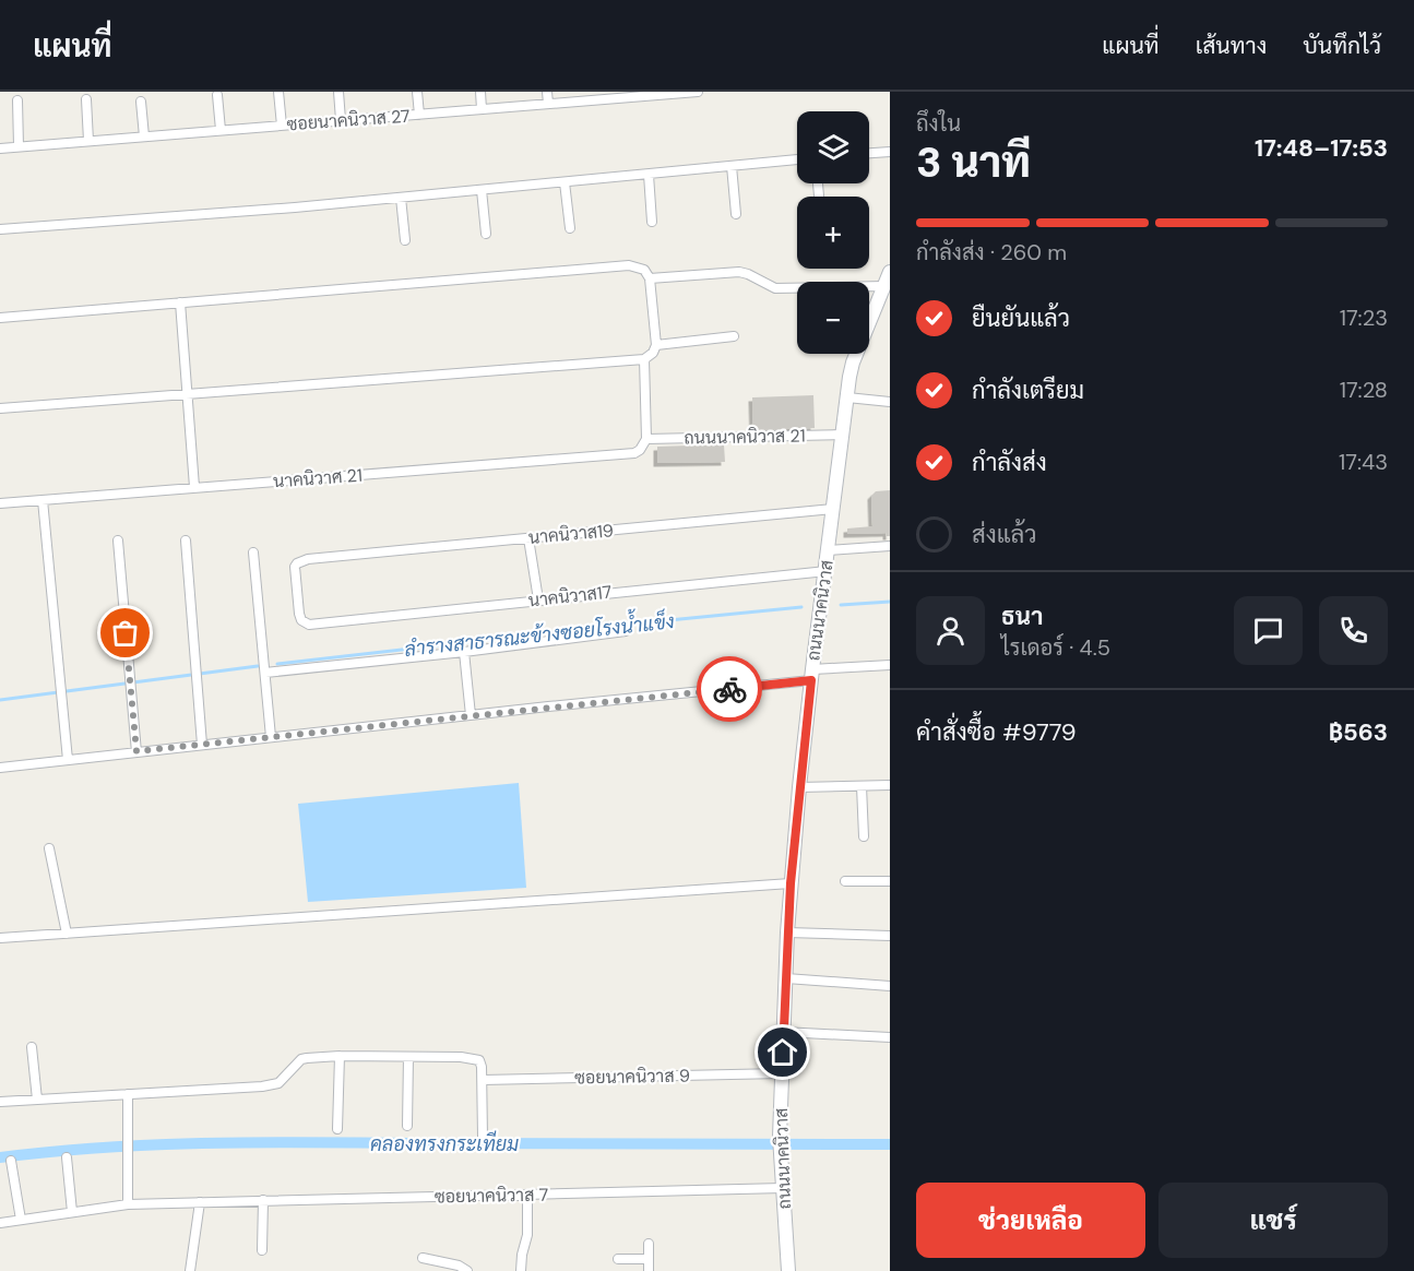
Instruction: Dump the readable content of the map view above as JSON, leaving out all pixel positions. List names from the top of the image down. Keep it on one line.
{"streets":{"main road":["ถนนนาคนิวาส"],"street":["ซอยนาคนิวาส 27","ถนนนาคนิวาส 21","นาคนิวาศ 21","นาคนิวาส19","นาคนิวาส17","ซอยนาคนิวาส 9","ซอยนาคนิวาส 7"]},"crossings":[["ถนนนาคนิวาส 21","นาคนิวาศ 21"],["ถนนนาคนิวาส 21","ถนนนาคนิวาส"],["นาคนิวาส19","นาคนิวาส17"],["นาคนิวาส19","ถนนนาคนิวาส"],["นาคนิวาส17","ถนนนาคนิวาส"],["ถนนนาคนิวาส","ซอยนาคนิวาส 9"],["ถนนนาคนิวาส","ซอยนาคนิวาส 7"]],"water":["ลำรางสาธารณะข้างซอยโรงน้ำแข็ง","คลองทรงกระเทียม"],"page":{"header":"แผนที่","nav":["แผนที่","เส้นทาง","บันทึกไว้"],"heading":["3 นาที","ถึงใน","17:48–17:53"],"panel":["ธนา","ไรเดอร์ · 4.5","คำสั่งซื้อ #9779","฿563"],"map_buttons":["+","−"],"bar":"กำลังส่ง · 260 m","list":[["ยืนยันแล้ว","17:23"],["กำลังเตรียม","17:28"],["กำลังส่ง","17:43"],"ส่งแล้ว"],"buttons":["ช่วยเหลือ","แชร์"]}}
